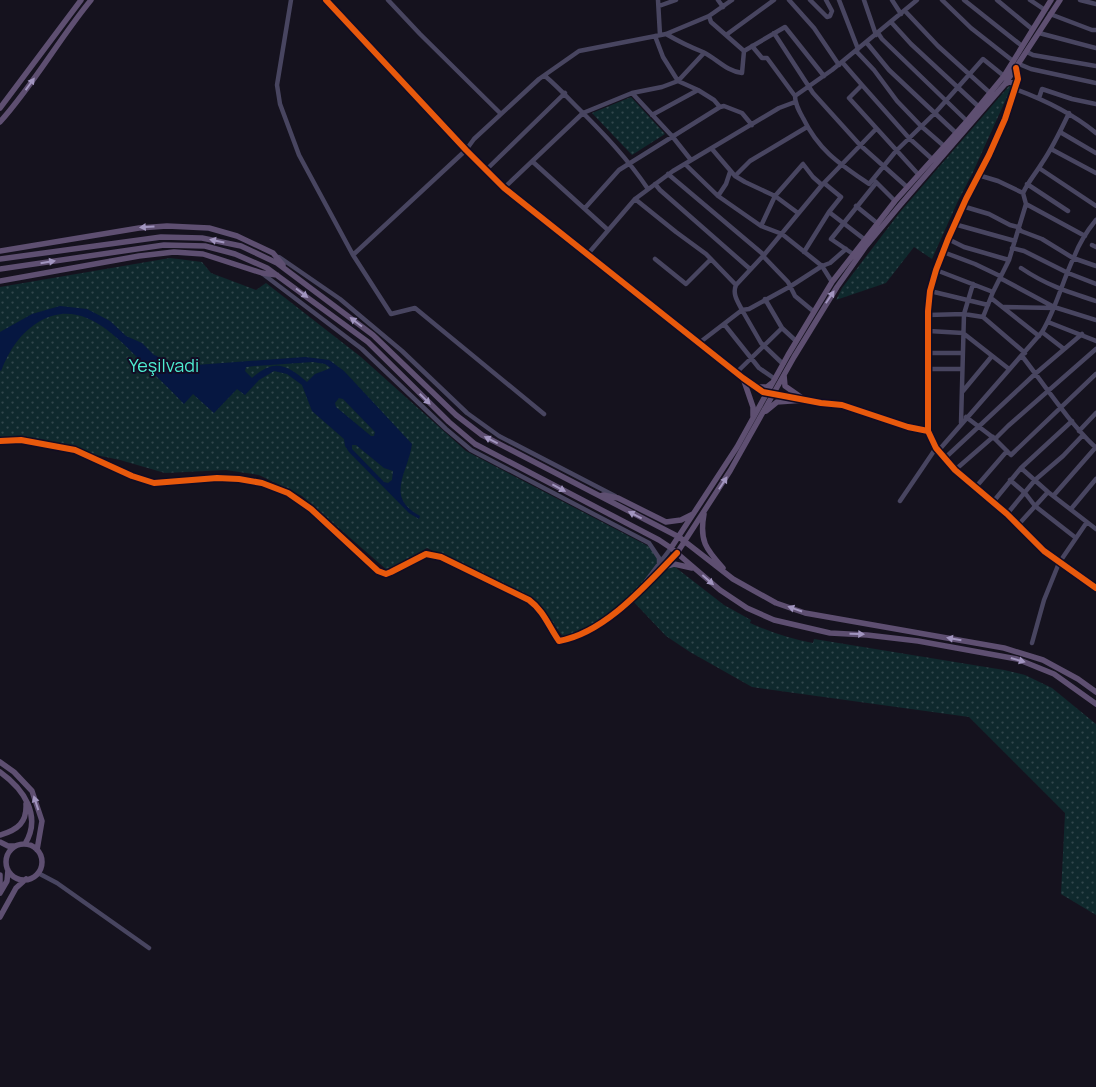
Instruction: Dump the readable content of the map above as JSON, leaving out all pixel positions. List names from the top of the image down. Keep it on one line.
{"parks":["Yeşilvadi"]}
